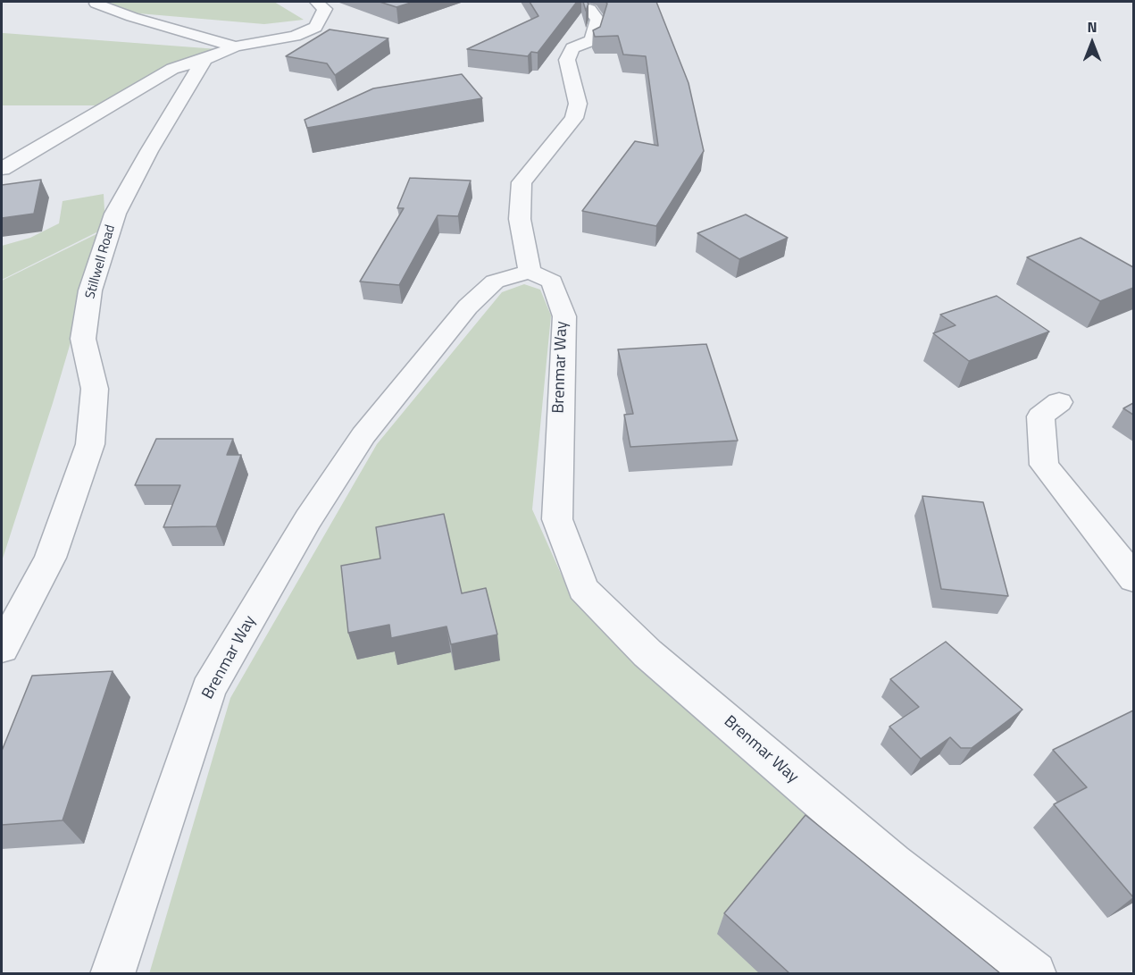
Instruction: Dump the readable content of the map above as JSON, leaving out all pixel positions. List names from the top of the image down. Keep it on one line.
{"streets":{"street":["Stillwell Road","Brenmar Way"]},"north":"top"}
